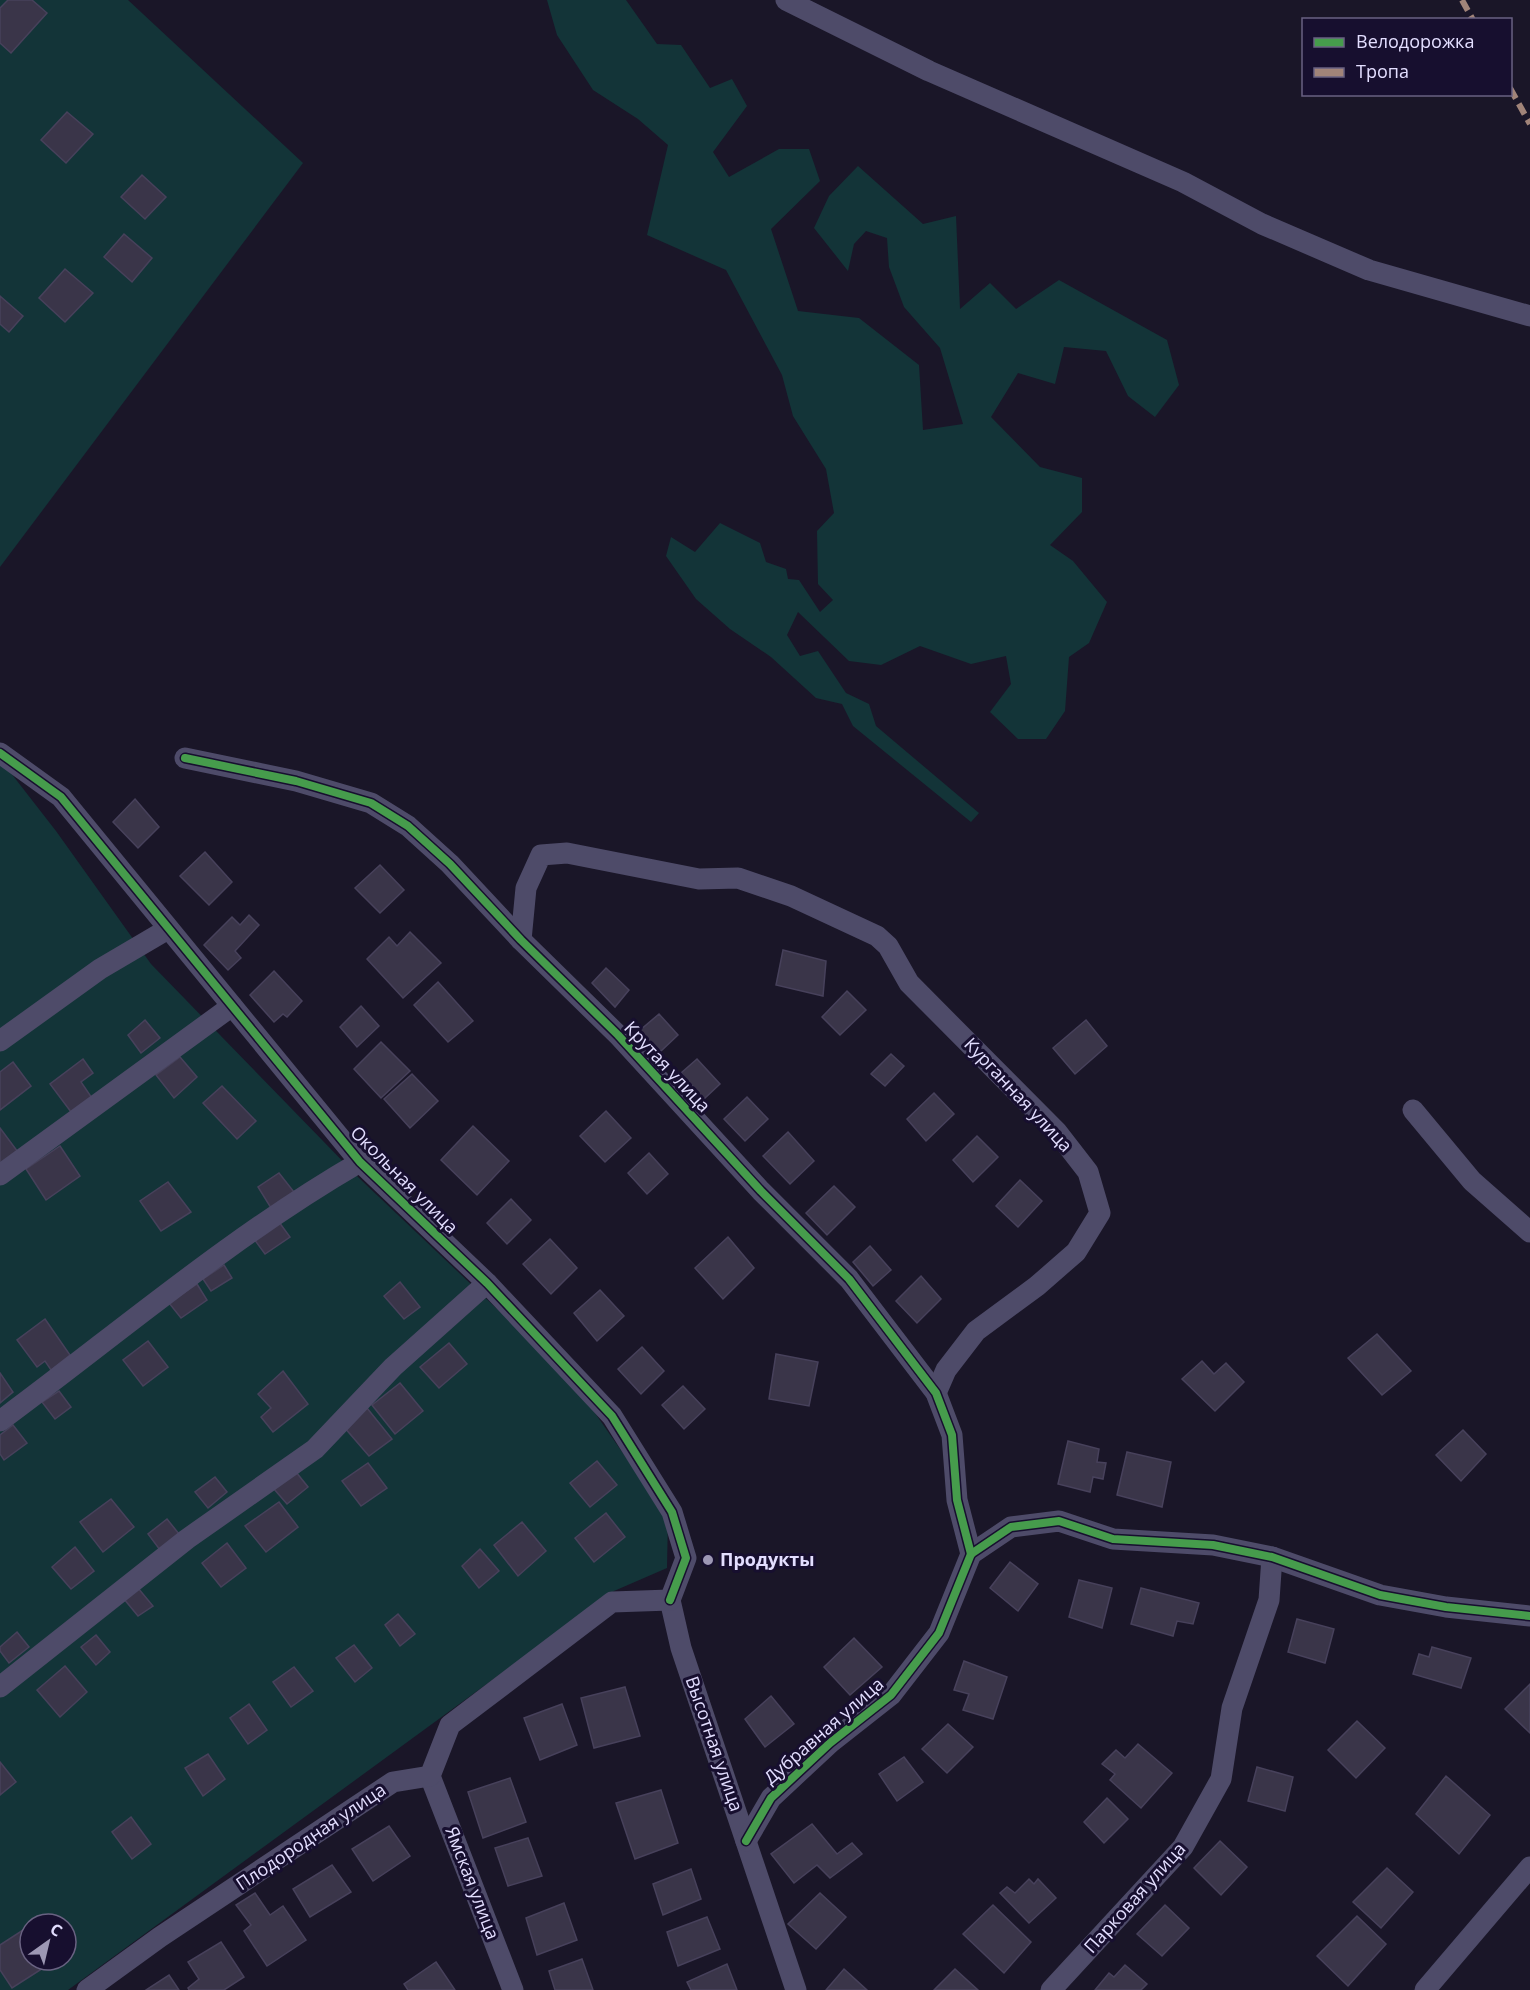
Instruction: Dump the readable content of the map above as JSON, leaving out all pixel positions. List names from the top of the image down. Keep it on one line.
{"streets":{"street":["Крутая улица","Курганная улица","Окольная улица","Дубравная улица","Высотная улица","Плодородная улица","Ямская улица","Парковая улица"]},"crossings":[["Крутая улица","Курганная улица"],["Крутая улица","Дубравная улица"],["Окольная улица","Высотная улица"],["Дубравная улица","Высотная улица"],["Плодородная улица","Ямская улица"]],"places":["Продукты"],"legend":["Велодорожка","Тропа"],"north":"top right"}
